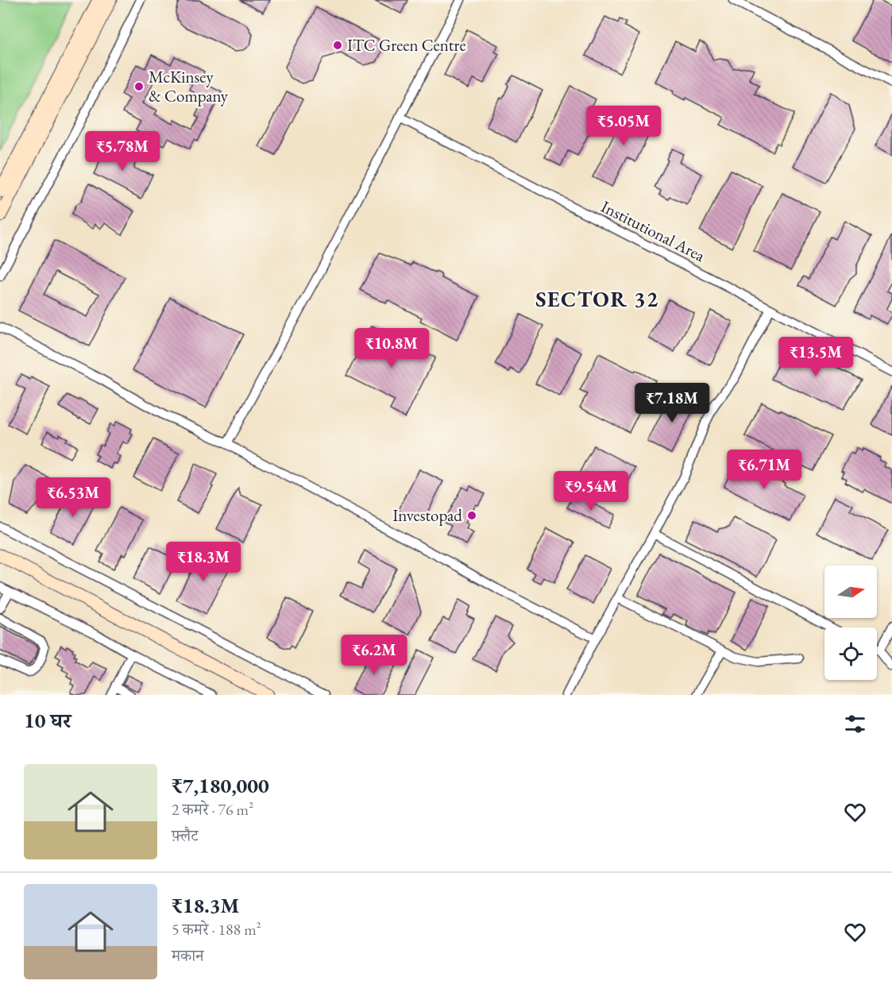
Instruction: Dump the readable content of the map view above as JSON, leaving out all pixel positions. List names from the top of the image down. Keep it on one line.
{"streets":{"street":["Institutional Area"]},"districts":["SECTOR 32"],"places":["ITC Green Centre","McKinsey & Company","Investopad"],"north":"right","page":{"price":["₹5.05M","₹5.78M","₹10.8M","₹13.5M","₹7.18M","₹6.71M","₹9.54M","₹6.53M","₹18.3M","₹6.2M"],"heading":"10 घर","list":[{"name":"₹7,180,000","note":"2 कमरे · 76 m² · फ़्लैट"},{"name":"₹18.3M","note":"5 कमरे · 188 m² · मकान"}]}}
